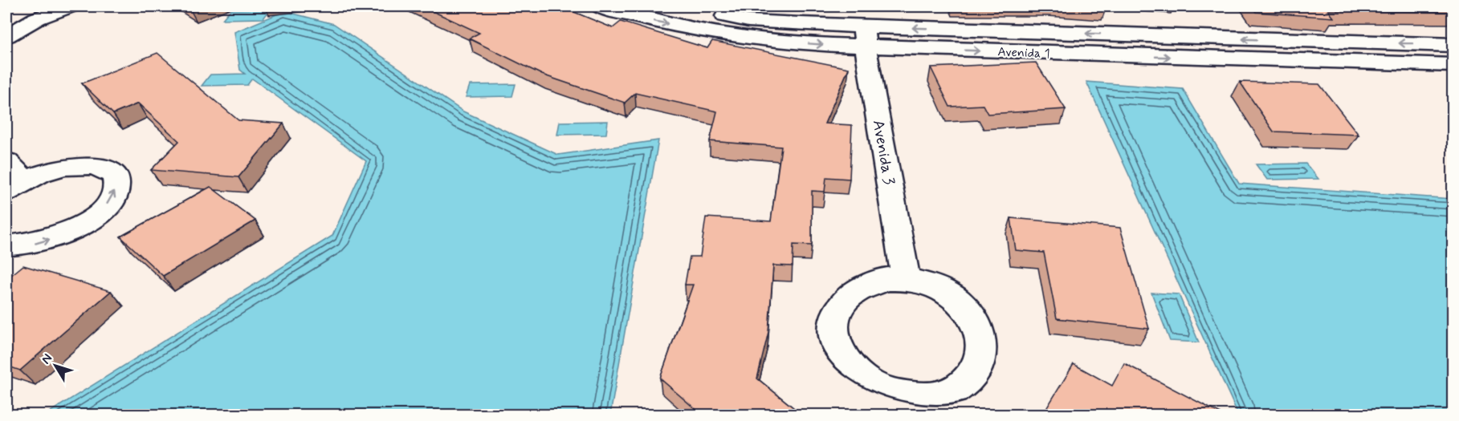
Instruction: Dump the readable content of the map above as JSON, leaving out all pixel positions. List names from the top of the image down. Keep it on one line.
{"streets":{"street":["Avenida 1","Avenida 3"]},"crossings":[["Avenida 1","Avenida 3"]],"north":"top left"}
